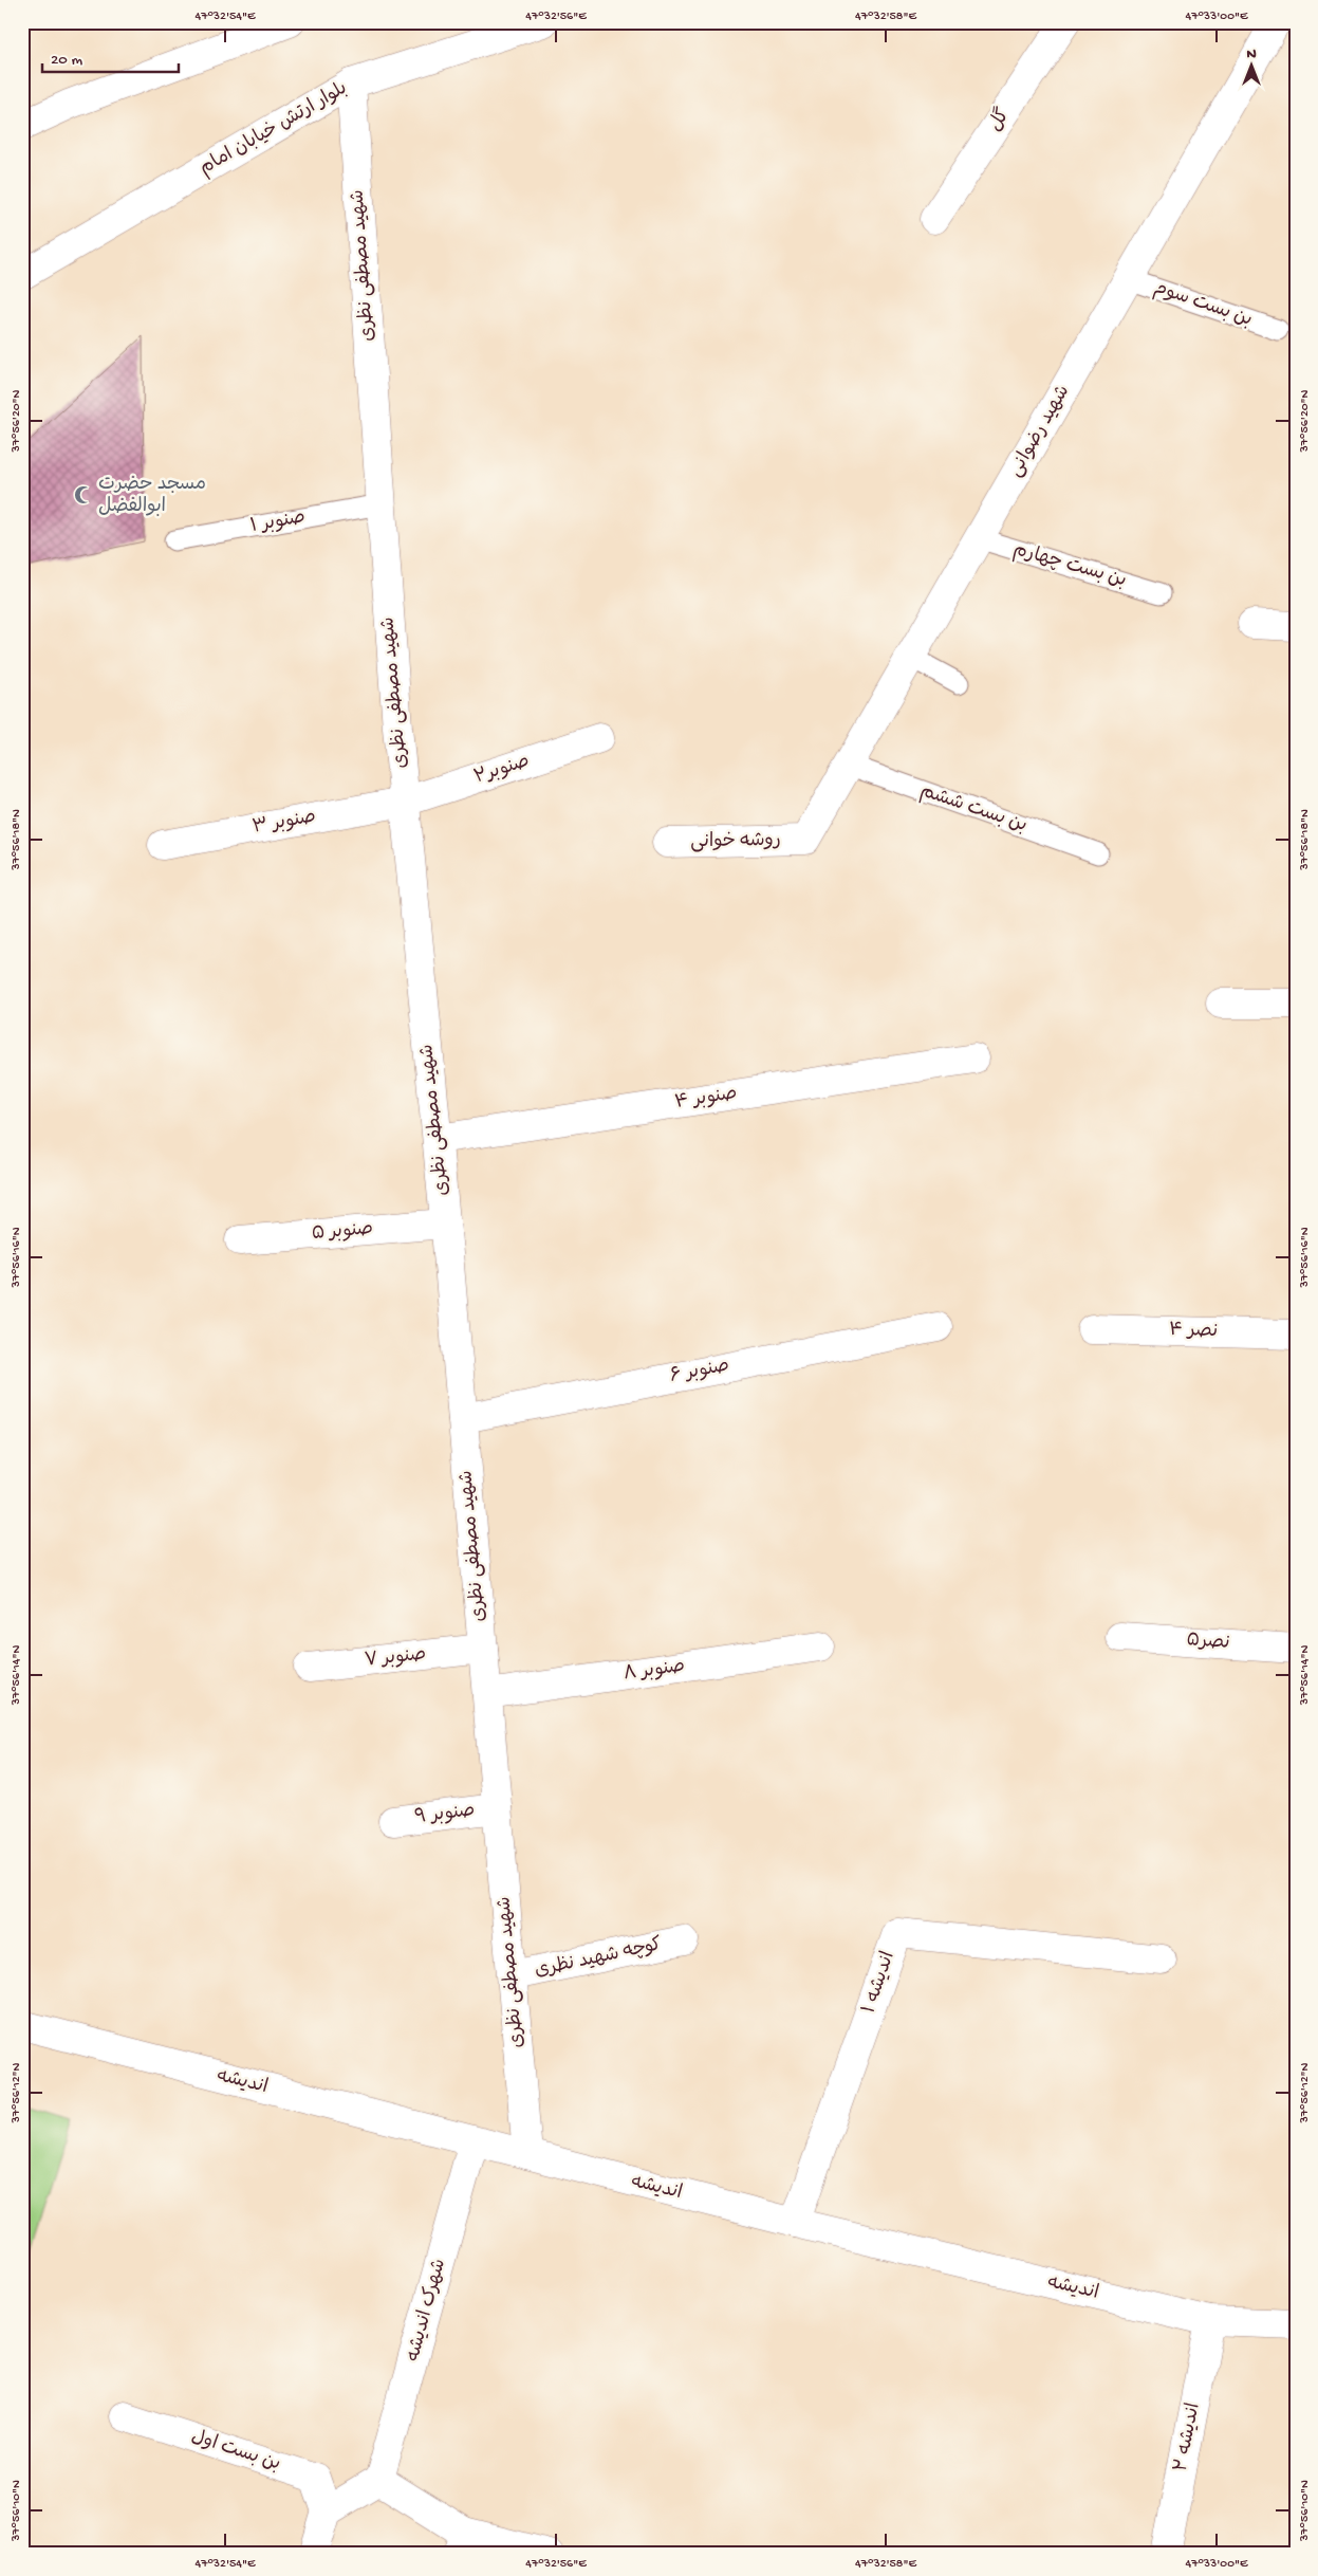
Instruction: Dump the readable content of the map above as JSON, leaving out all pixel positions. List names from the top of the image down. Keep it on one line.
{"streets":{"street":["گل","بلوار ارتش خیابان امام","شهید مصطفی نظری","شهید رضوانی","صنوبر۲","صنوبر ۳","روشه خوانی","صنوبر ۴","صنوبر ۵","نصر ۴","صنوبر ۶","نصر۵","صنوبر ۷","صنوبر ۸","صنوبر ۹","کوچه شهید نظری","اندیشه ۱","اندیشه","شهرک اندیشه","اندیشه ۲","بن بست اول"],"lane":["بن بست سوم","صنوبر ۱","بن بست چهارم","بن بست ششم"]},"crossings":[["بلوار ارتش خیابان امام","شهید مصطفی نظری"],["شهید مصطفی نظری","صنوبر ۱"],["شهید مصطفی نظری","صنوبر۲"],["شهید مصطفی نظری","صنوبر ۳"],["شهید مصطفی نظری","صنوبر ۴"],["شهید مصطفی نظری","صنوبر ۵"],["شهید مصطفی نظری","صنوبر ۶"],["شهید مصطفی نظری","صنوبر ۷"],["شهید مصطفی نظری","صنوبر ۸"],["شهید مصطفی نظری","صنوبر ۹"],["شهید مصطفی نظری","کوچه شهید نظری"],["شهید مصطفی نظری","اندیشه"],["بن بست سوم","شهید رضوانی"],["شهید رضوانی","بن بست چهارم"],["شهید رضوانی","بن بست ششم"],["شهید رضوانی","روشه خوانی"],["صنوبر۲","صنوبر ۳"],["اندیشه ۱","اندیشه"],["اندیشه","شهرک اندیشه"],["اندیشه","اندیشه ۲"]],"places":{"mosque":["مسجد حضرت ابوالفضل"]},"scale_bar":"20 m","north":"top","coordinates":["47°32'54\"E","47°32'56\"E","47°32'58\"E","47°33'00\"E","37°56'20\"N","37°56'18\"N","37°56'16\"N","37°56'14\"N","37°56'12\"N","37°56'10\"N"]}
